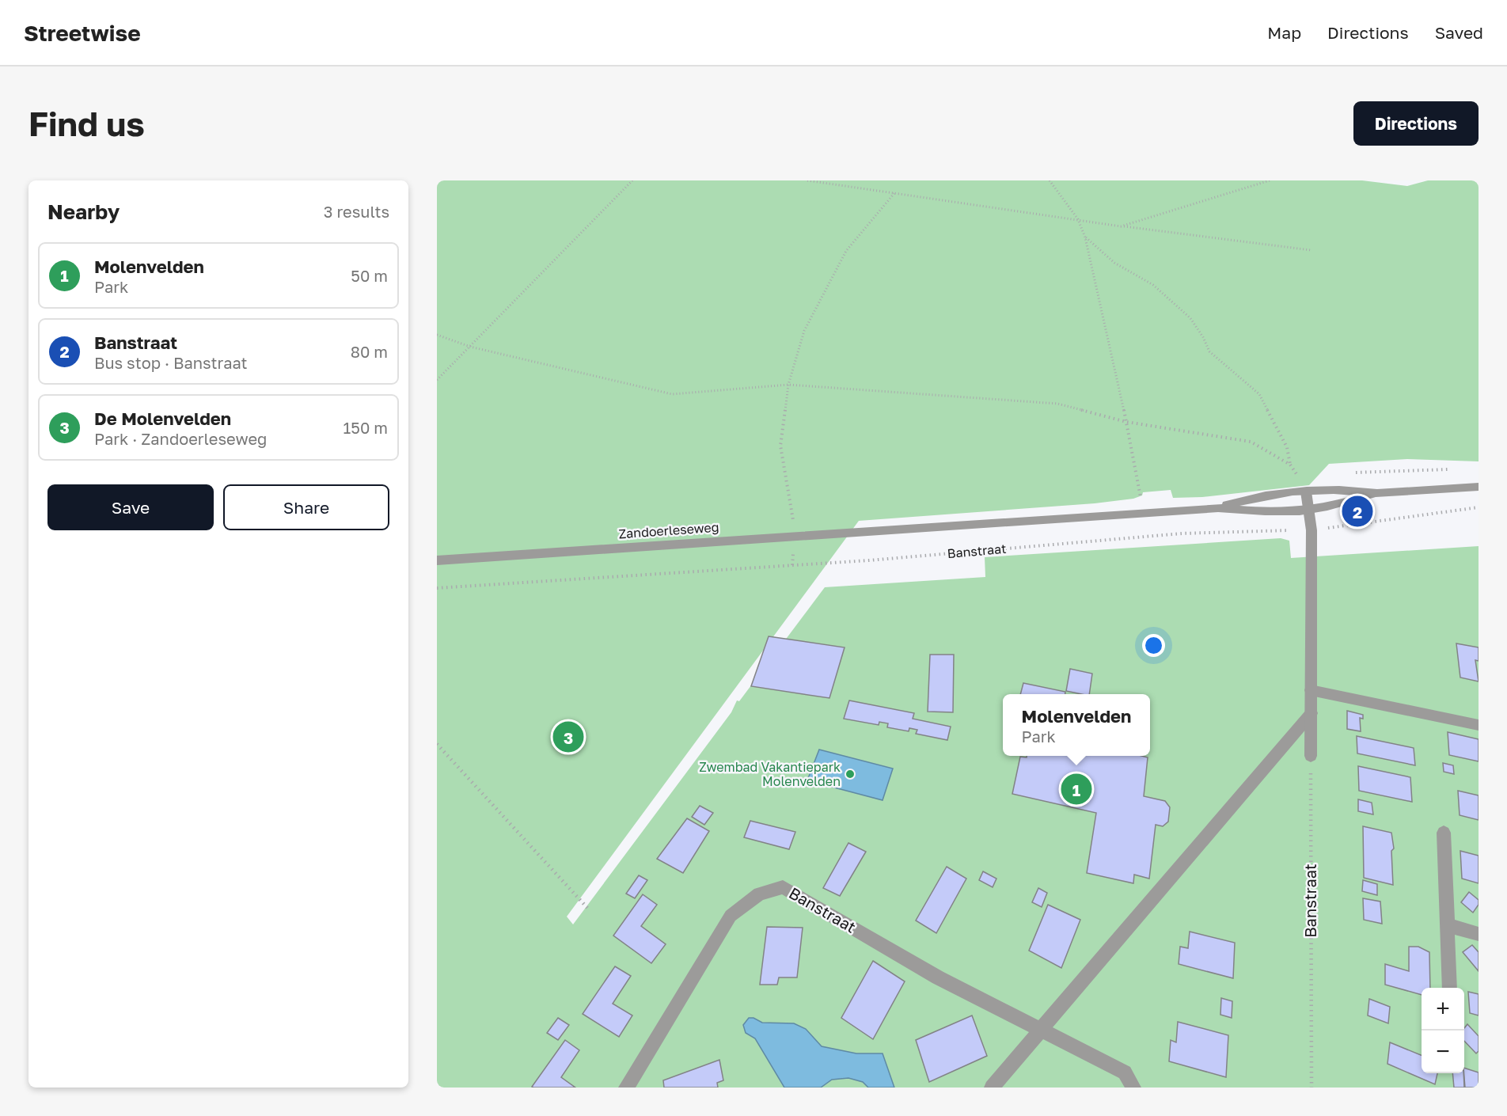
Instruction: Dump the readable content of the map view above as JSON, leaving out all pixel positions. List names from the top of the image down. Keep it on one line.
{"streets":{"street":["Zandoerleseweg","Banstraat"]},"crossings":[["Zandoerleseweg","Banstraat"]],"places":["Zwembad Vakantiepark Molenvelden"],"page":{"header":"Streetwise","nav":["Map","Directions","Saved"],"buttons":["Directions",["Save","Share"]],"title":"Find us","heading":["Nearby","3 results"],"list":[{"mark":"1","name":"Molenvelden","note":"Park","value":"50 m"},{"mark":"2","name":"Banstraat","note":"Bus stop · Banstraat","value":"80 m"},{"mark":"3","name":"De Molenvelden","note":"Park · Zandoerleseweg","value":"150 m"}],"pins":["2","3","1"],"popup":["Molenvelden","Park"],"map_buttons":["+","−"]}}
